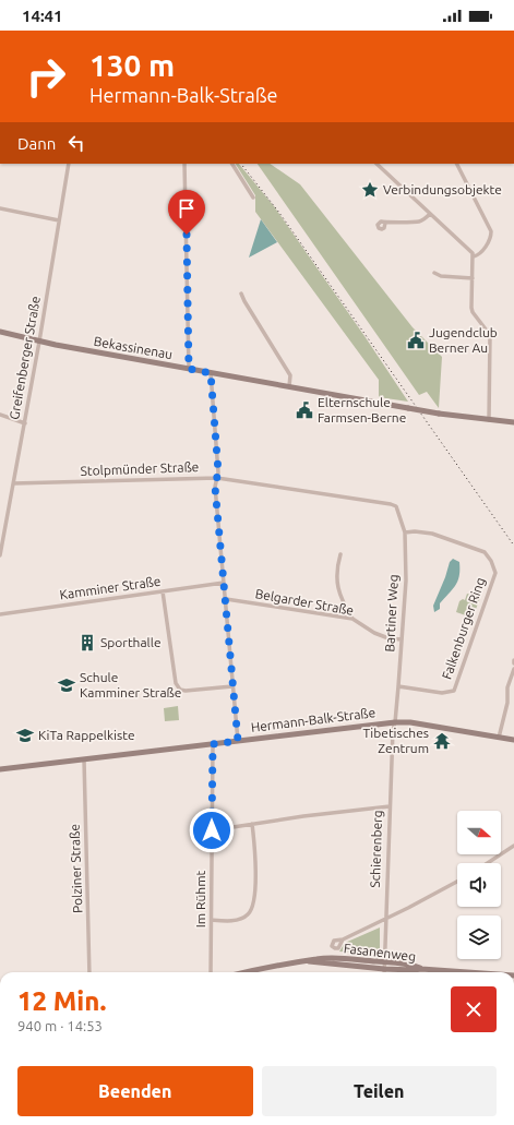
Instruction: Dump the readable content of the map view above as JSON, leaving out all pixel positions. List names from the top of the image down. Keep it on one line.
{"streets":{"street":["Bekassinenau","Greifenberger Straße","Stolpmünder Straße","Kamminer Straße","Belgarder Straße","Bartiner Weg","Falkenburger Ring","Hermann-Balk-Straße","Schierenberg","Polziner Straße","Im Rühmt","Fasanenweg"]},"crossings":[["Bekassinenau","Greifenberger Straße"],["Greifenberger Straße","Stolpmünder Straße"],["Stolpmünder Straße","Bartiner Weg"],["Belgarder Straße","Bartiner Weg"],["Bartiner Weg","Falkenburger Ring"],["Bartiner Weg","Hermann-Balk-Straße"],["Bartiner Weg","Schierenberg"],["Hermann-Balk-Straße","Schierenberg"],["Hermann-Balk-Straße","Polziner Straße"],["Hermann-Balk-Straße","Im Rühmt"],["Schierenberg","Fasanenweg"]],"places":{"place":["Verbindungsobjekte"],"public building":["Jugendclub Berner Au","Elternschule Farmsen-Berne"],"building":["Sporthalle"],"school or university":["Schule Kamminer Straße","KiTa Rappelkiste"],"temple":["Tibetisches Zentrum"]},"north":"right","page":{"status":"14:41","turn":["130 m","Hermann-Balk-Straße"],"then":"Dann","heading":["12 Min.","940 m · 14:53"],"buttons":["Beenden","Teilen"]}}
